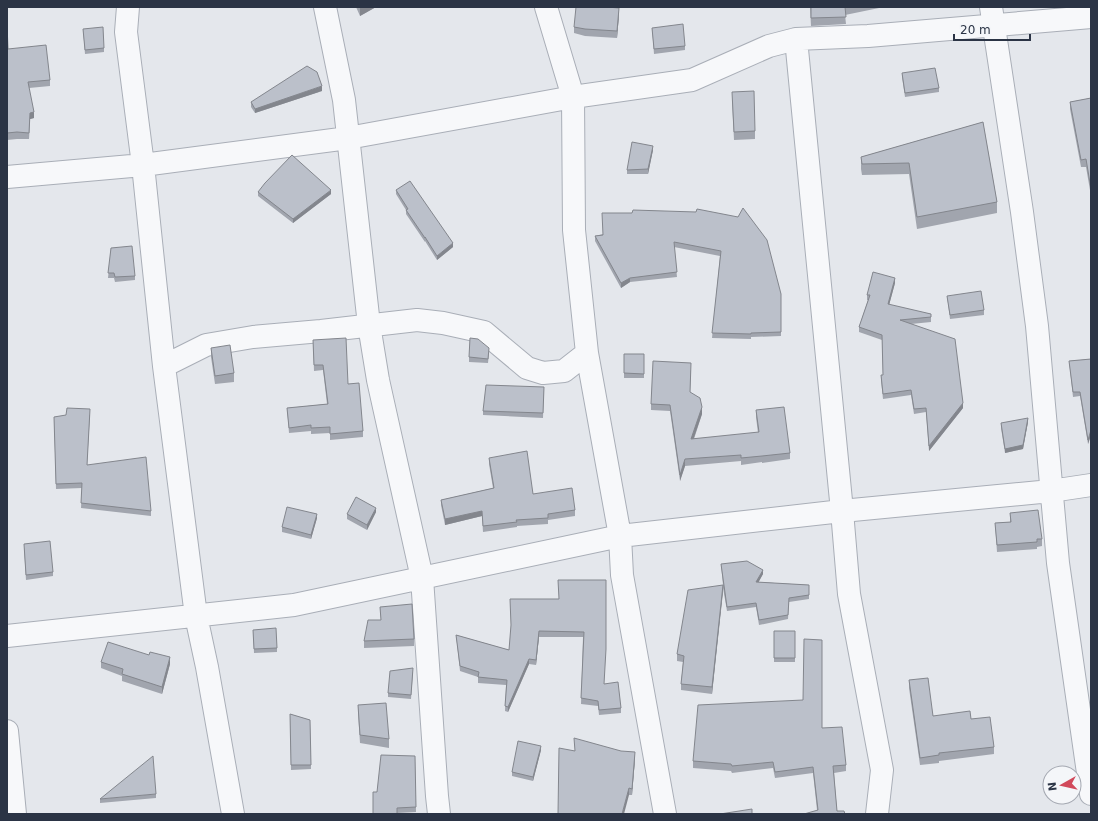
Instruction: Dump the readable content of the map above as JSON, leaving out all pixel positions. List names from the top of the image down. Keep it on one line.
{"scale_bar":"20 m","north":"left"}
